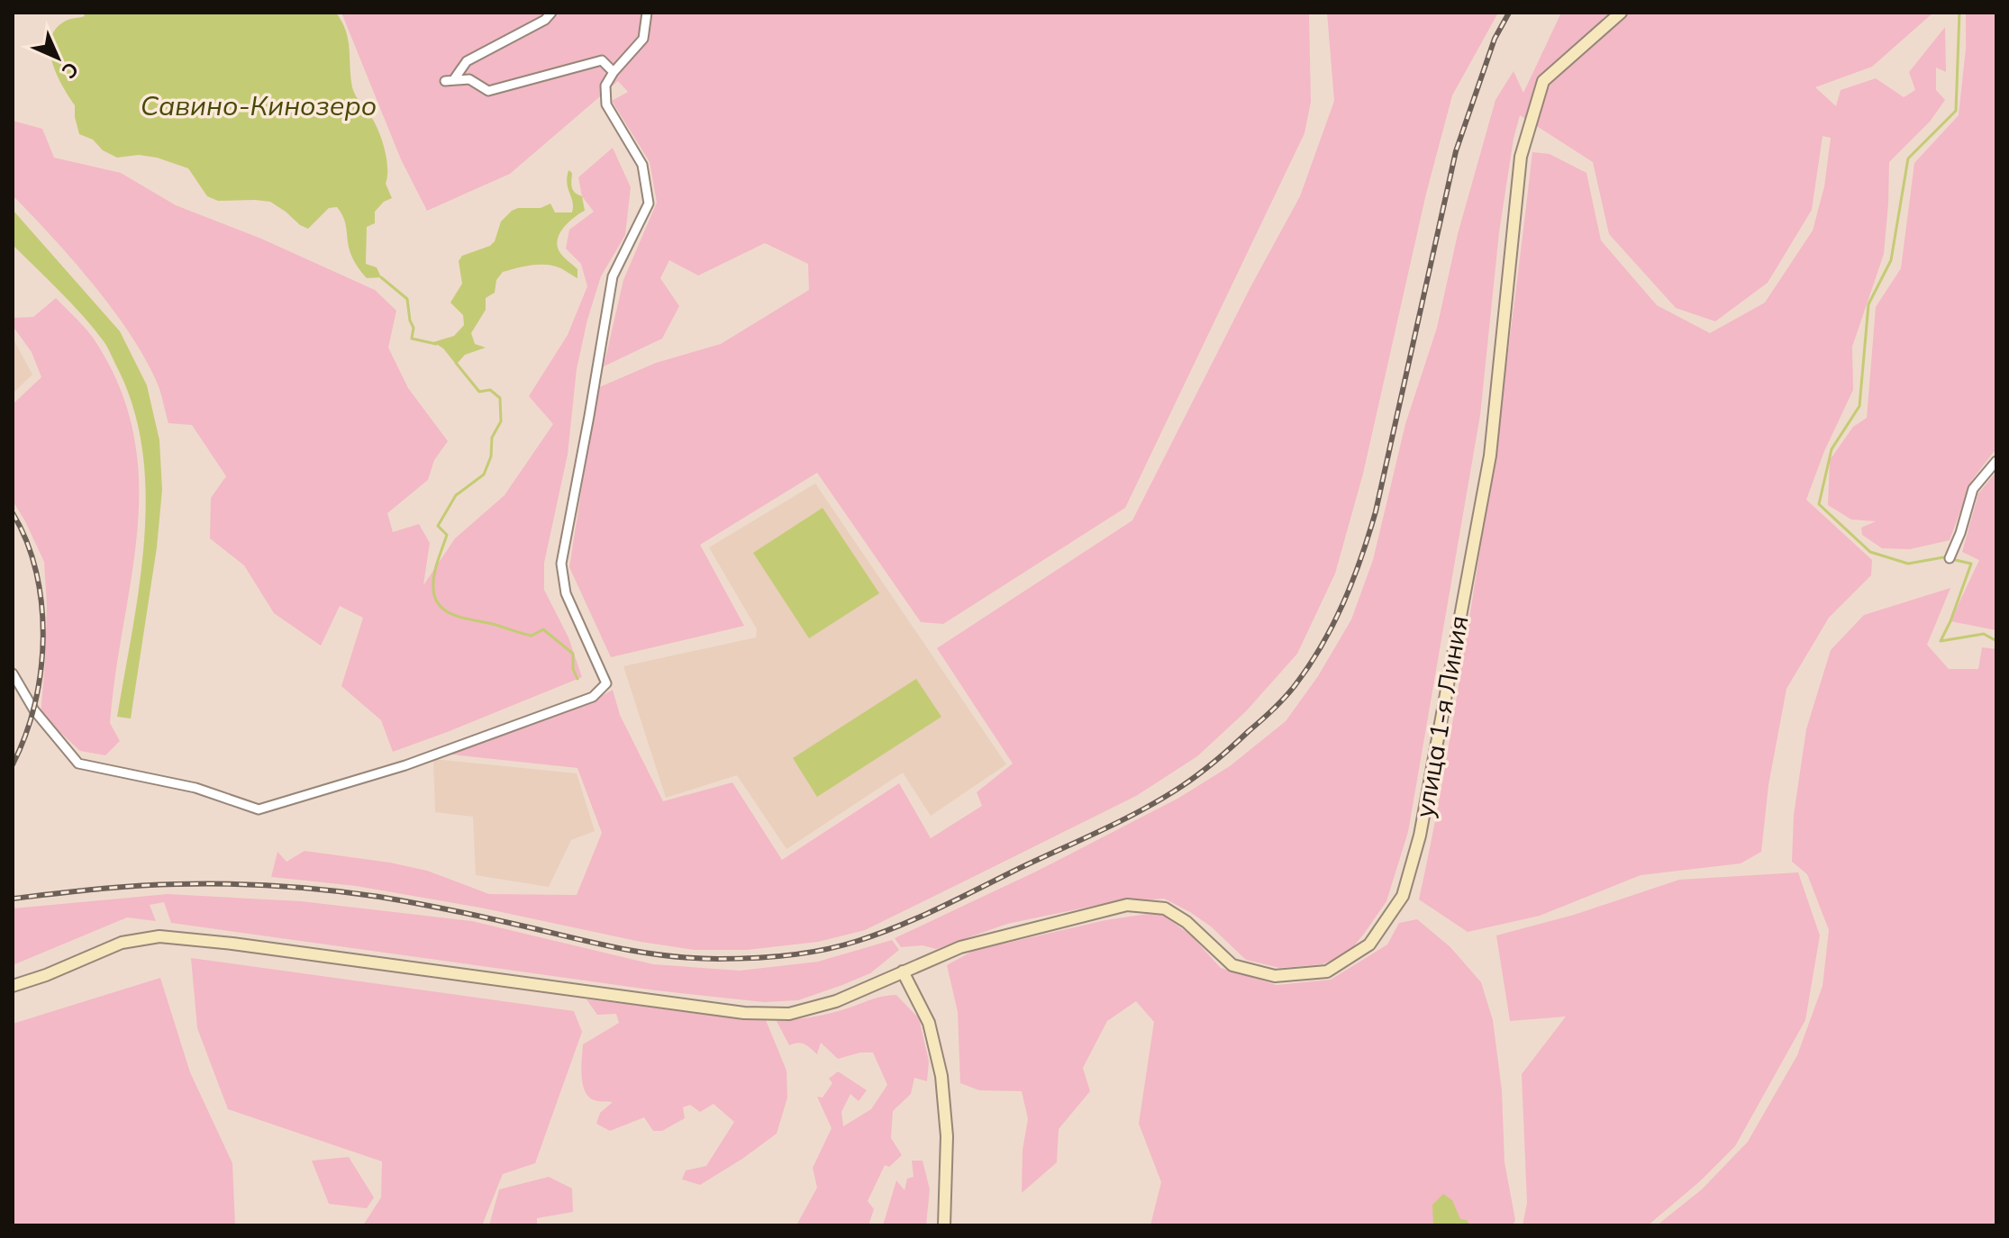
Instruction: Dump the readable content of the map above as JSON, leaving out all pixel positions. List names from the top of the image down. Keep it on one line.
{"streets":{"street":["улица 1-я Линия"]},"water":["Савино-Кинозеро"],"north":"bottom right"}
